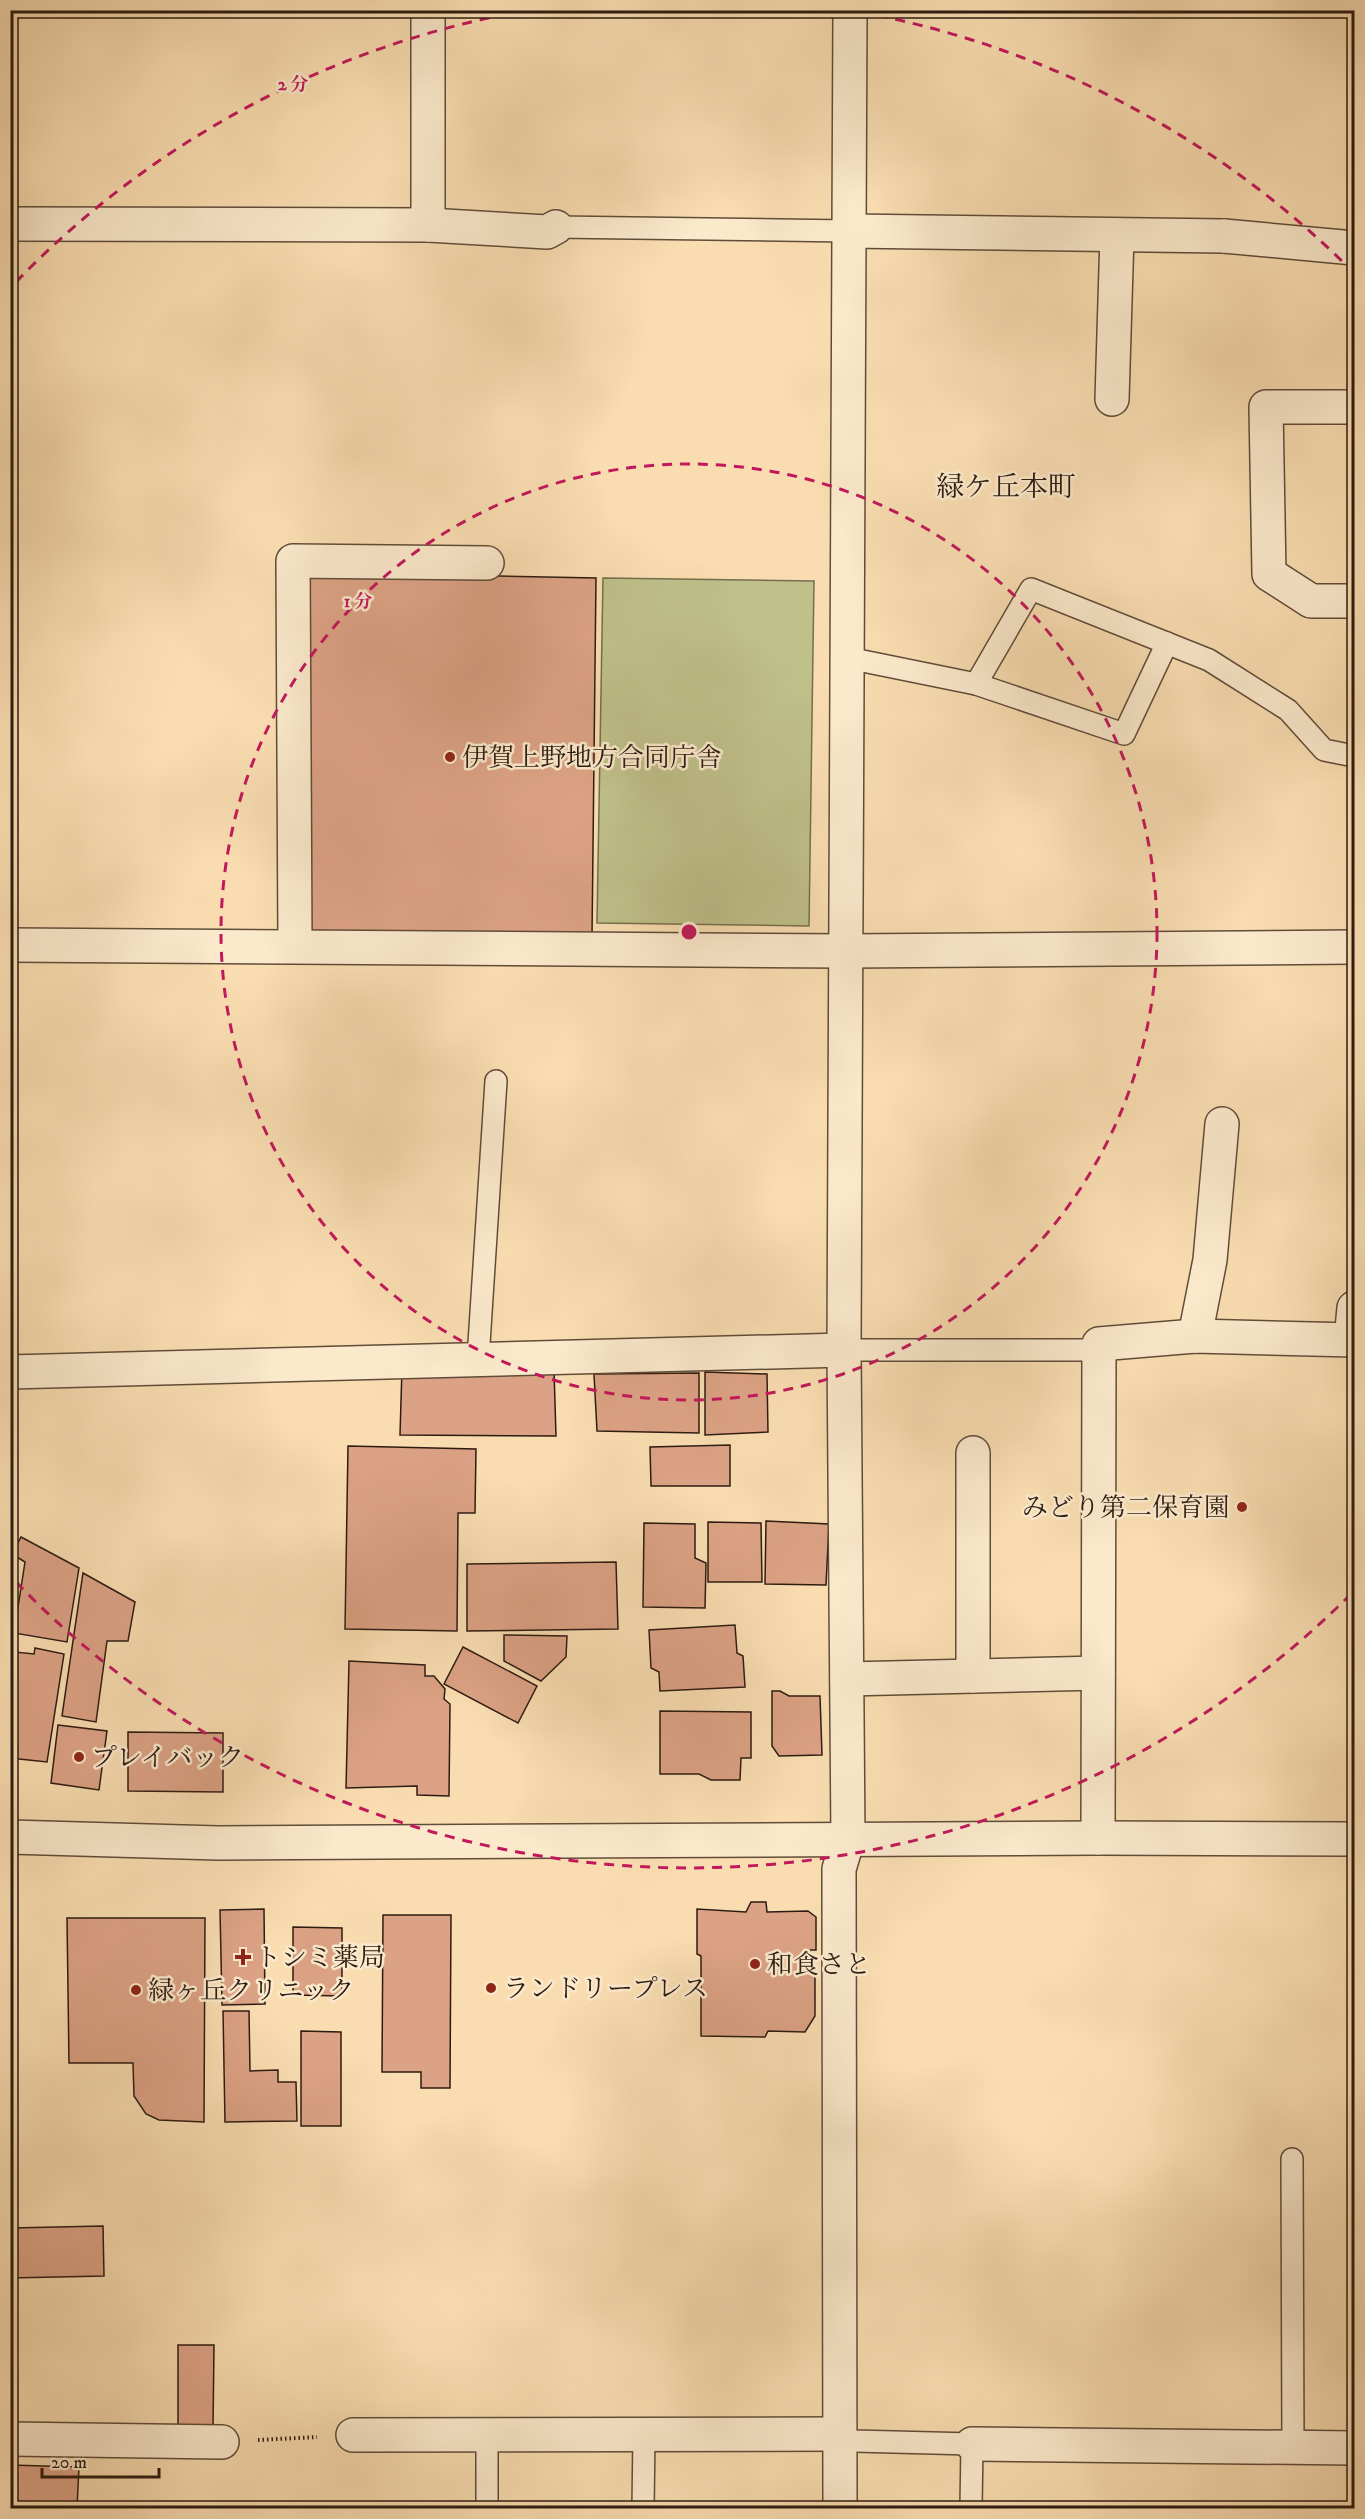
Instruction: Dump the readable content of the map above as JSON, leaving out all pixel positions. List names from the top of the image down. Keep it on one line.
{"districts":["緑ケ丘本町"],"places":{"other":["伊賀上野地方合同庁舎","みどり第二保育園","プレイバック","和食さと","ランドリープレス","緑ヶ丘クリニック"],"health":["トシミ薬局"]},"scale_bar":"20 m","rings":["2 分","1 分"]}
